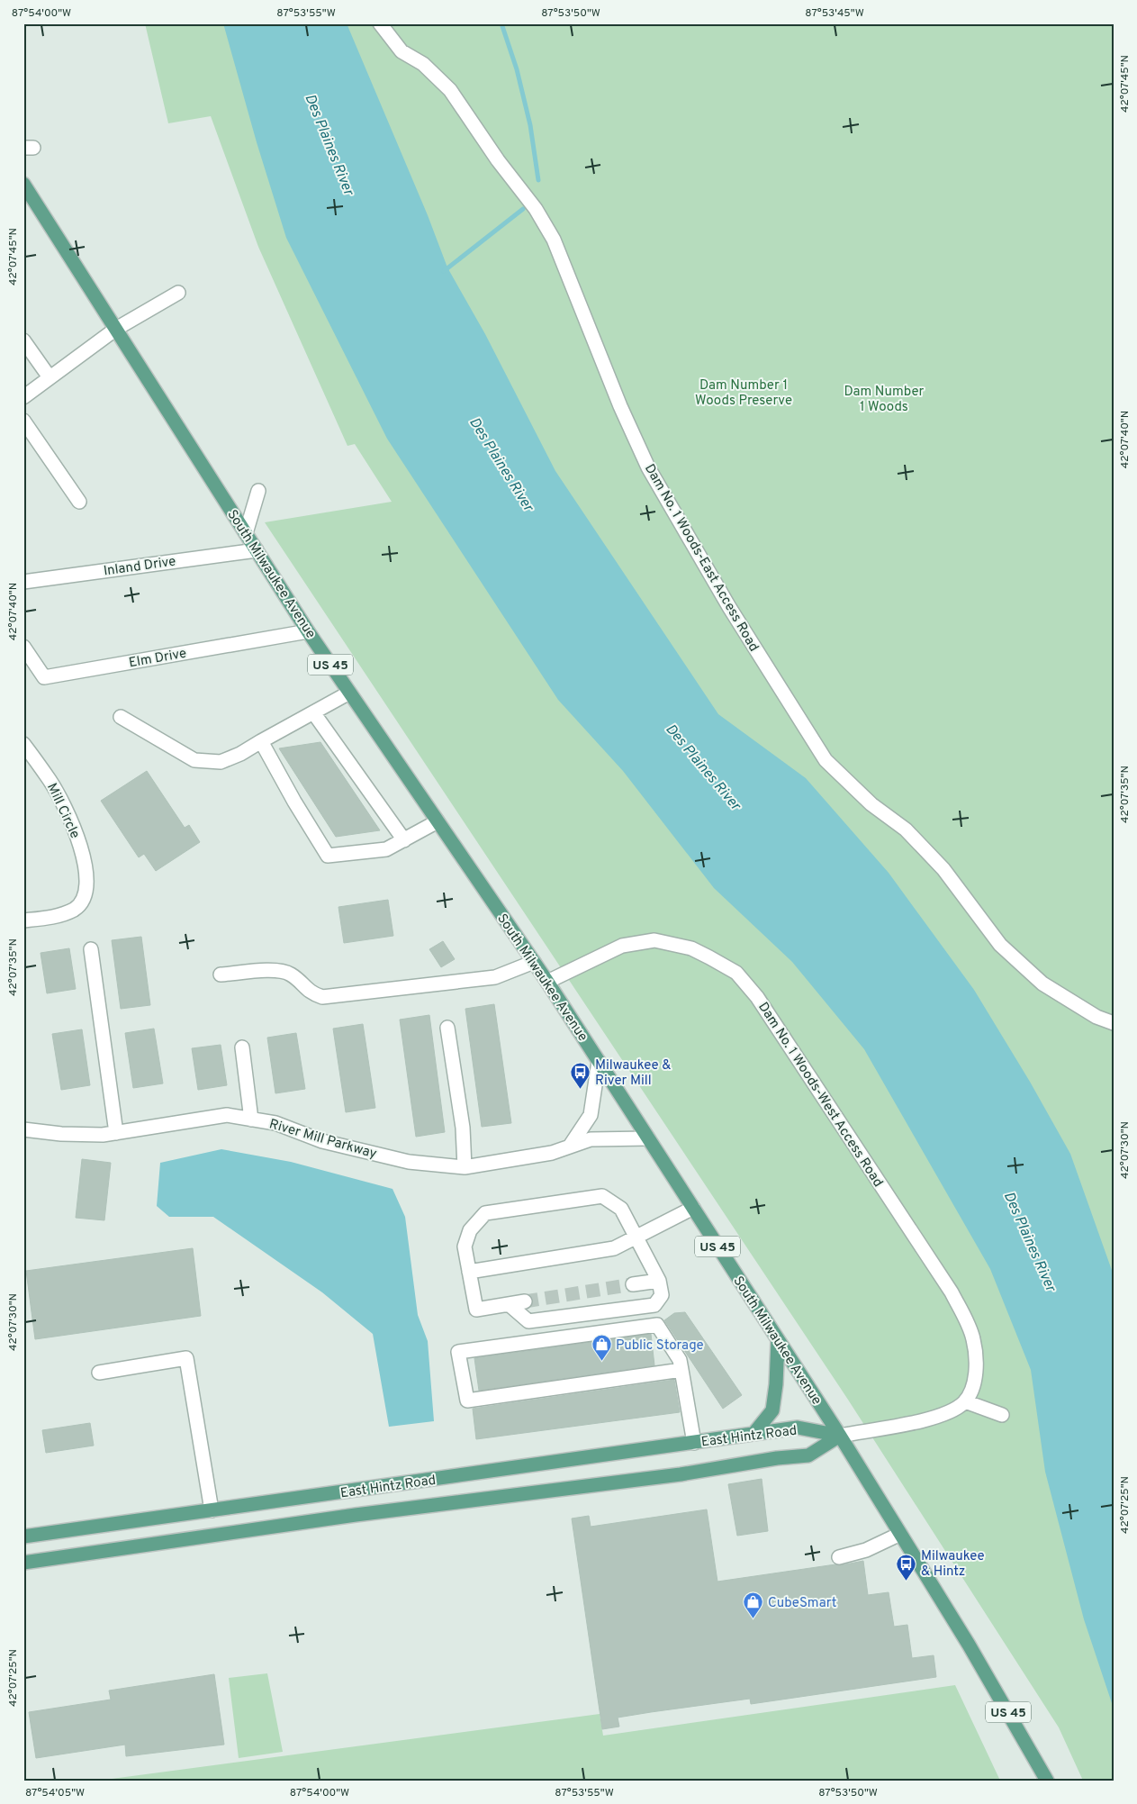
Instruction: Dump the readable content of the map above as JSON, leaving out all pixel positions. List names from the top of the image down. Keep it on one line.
{"streets":{"main road":["South Milwaukee Avenue","US 45","East Hintz Road"],"street":["Dam No. 1 Woods-East Access Road","Inland Drive","Elm Drive","Mill Circle","Dam No. 1 Woods-West Access Road","River Mill Parkway"]},"crossings":[["Inland Drive","South Milwaukee Avenue"],["South Milwaukee Avenue","Elm Drive"],["South Milwaukee Avenue","Dam No. 1 Woods-West Access Road"],["South Milwaukee Avenue","River Mill Parkway"],["South Milwaukee Avenue","East Hintz Road"]],"water":["Des Plaines River"],"parks":["Dam Number 1 Woods Preserve","Dam Number 1 Woods"],"places":{"bus stop":["Milwaukee & River Mill","Milwaukee & Hintz"],"shop":["Public Storage","CubeSmart"]},"coordinates":["87°54'00\"W","87°53'55\"W","87°53'50\"W","87°53'45\"W","42°07'45\"N","42°07'40\"N","42°07'35\"N","42°07'30\"N","42°07'25\"N","87°54'05\"W"]}
